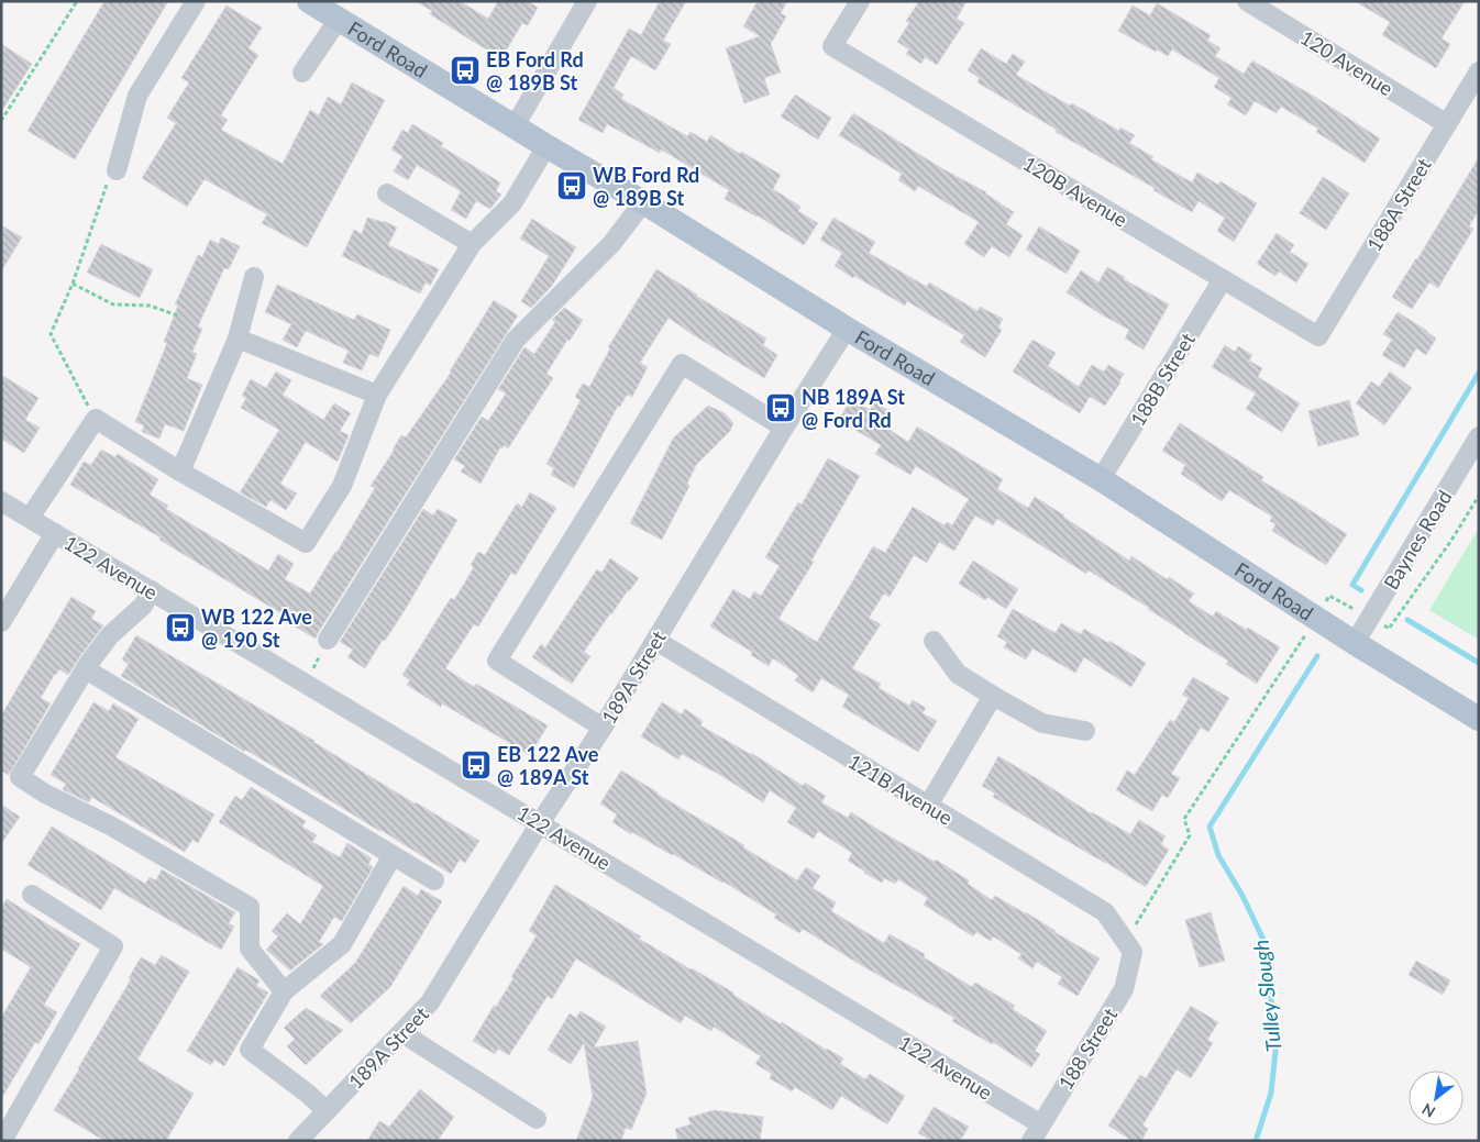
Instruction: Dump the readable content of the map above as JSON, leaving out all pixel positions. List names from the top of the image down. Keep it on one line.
{"streets":{"main road":["Ford Road"],"street":["120 Avenue","120B Avenue","188A Street","188B Street","Baynes Road","122 Avenue","189A Street","121B Avenue","188 Street"]},"crossings":[["Ford Road","188B Street"],["Ford Road","Baynes Road"],["Ford Road","189A Street"],["120 Avenue","188A Street"],["120B Avenue","188A Street"],["120B Avenue","188B Street"],["122 Avenue","189A Street"],["122 Avenue","188 Street"],["189A Street","121B Avenue"],["121B Avenue","188 Street"]],"water":["Tulley Slough"],"places":{"bus stop":["EB Ford Rd @ 189B St","WB Ford Rd @ 189B St","NB 189A St @ Ford Rd","WB 122 Ave @ 190 St","EB 122 Ave @ 189A St"]},"north":"bottom left"}
